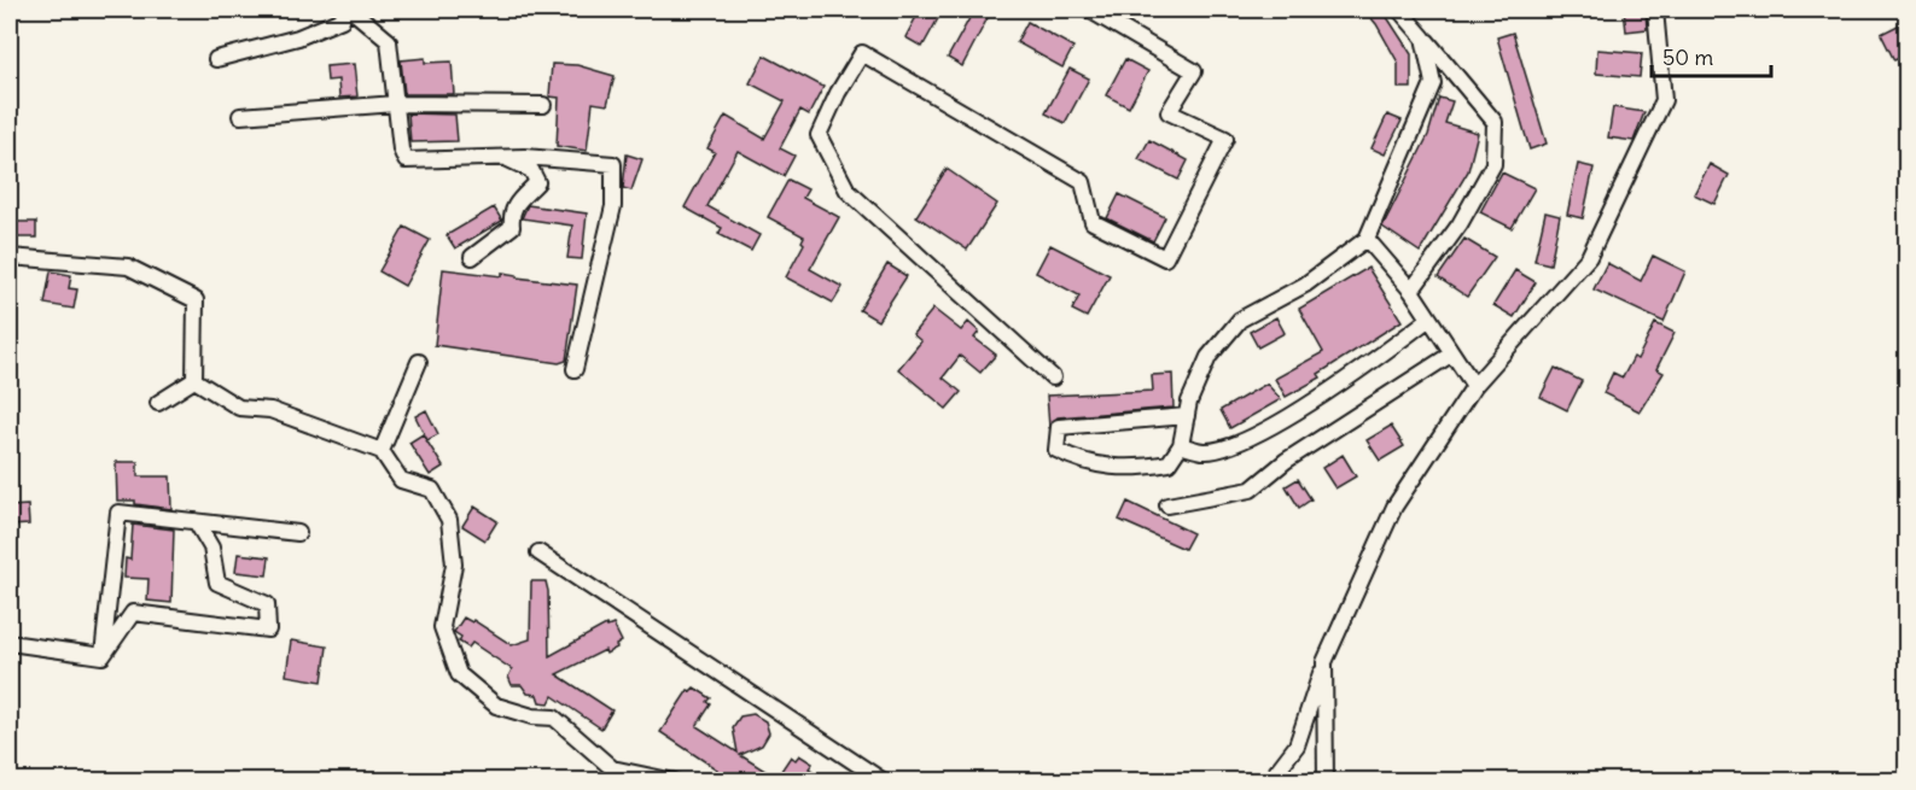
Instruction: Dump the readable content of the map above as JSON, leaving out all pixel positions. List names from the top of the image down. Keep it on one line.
{"scale_bar":"50 m"}
